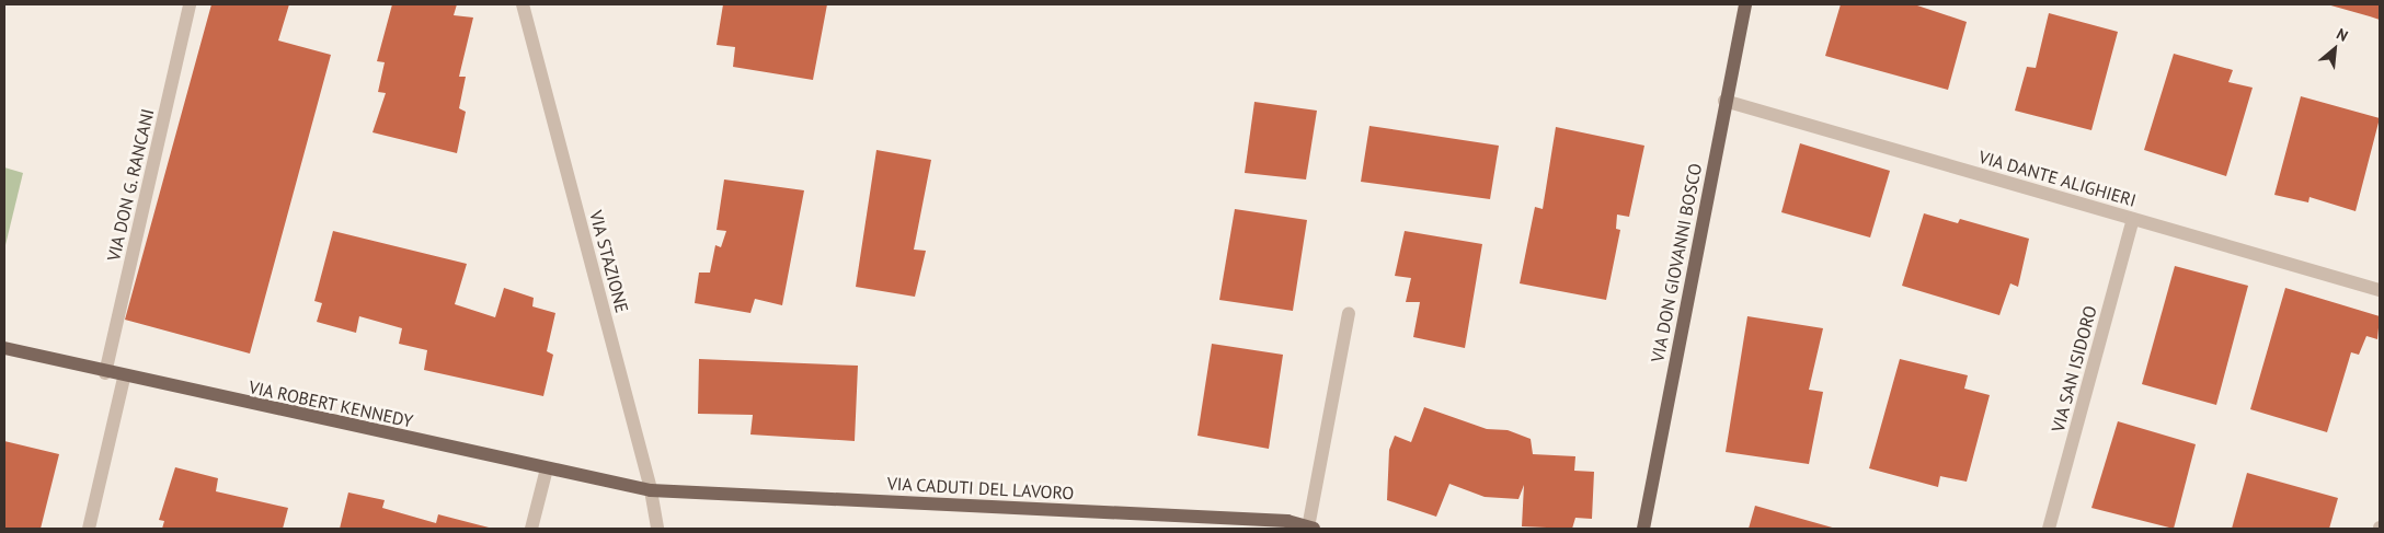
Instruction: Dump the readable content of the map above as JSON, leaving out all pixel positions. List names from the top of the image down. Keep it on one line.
{"streets":{"main road":["VIA DON GIOVANNI BOSCO","VIA ROBERT KENNEDY","VIA CADUTI DEL LAVORO"],"street":["VIA DANTE ALIGHIERI","VIA DON G. RANCANI","VIA STAZIONE","VIA SAN ISIDORO"]},"crossings":[["VIA DANTE ALIGHIERI","VIA DON GIOVANNI BOSCO"],["VIA DANTE ALIGHIERI","VIA SAN ISIDORO"],["VIA DON G. RANCANI","VIA ROBERT KENNEDY"],["VIA STAZIONE","VIA ROBERT KENNEDY"],["VIA STAZIONE","VIA CADUTI DEL LAVORO"],["VIA ROBERT KENNEDY","VIA CADUTI DEL LAVORO"]],"north":"top right"}
